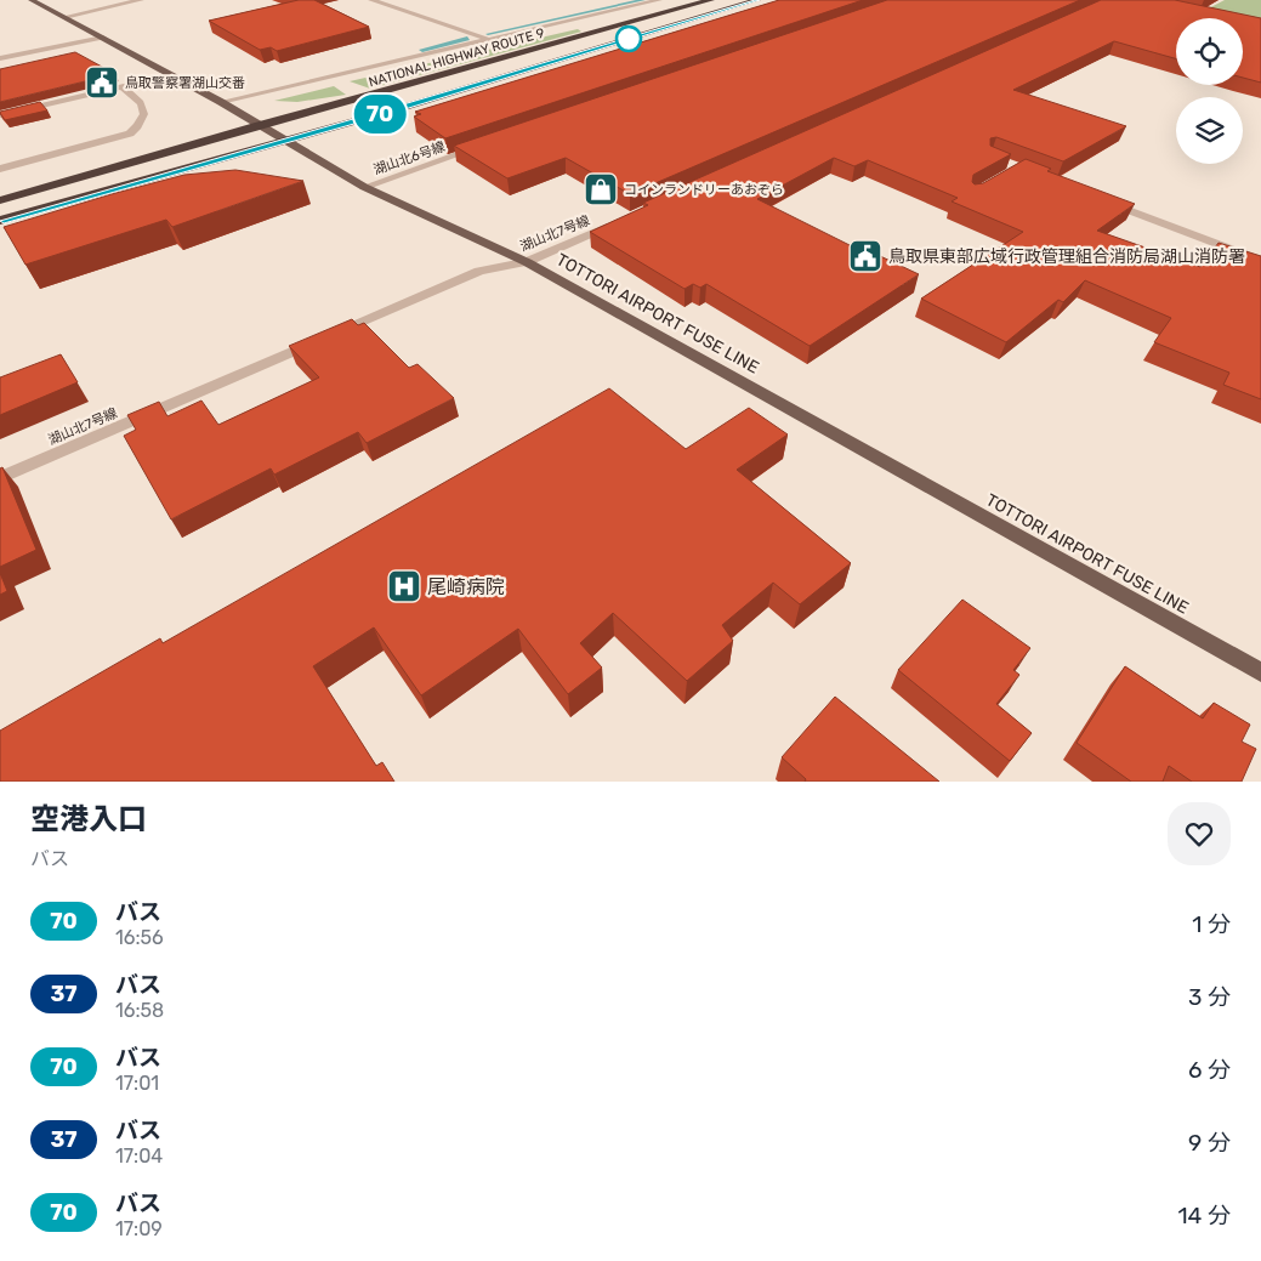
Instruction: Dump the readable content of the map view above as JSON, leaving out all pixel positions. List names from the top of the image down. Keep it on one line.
{"streets":{"highway":["NATIONAL HIGHWAY ROUTE 9"],"main road":["TOTTORI AIRPORT FUSE LINE"],"street":["湖山北6号線","湖山北7号線"]},"crossings":[["NATIONAL HIGHWAY ROUTE 9","TOTTORI AIRPORT FUSE LINE"],["湖山北6号線","TOTTORI AIRPORT FUSE LINE"],["湖山北7号線","TOTTORI AIRPORT FUSE LINE"]],"places":{"public building":["鳥取警察署湖山交番","鳥取県東部広域行政管理組合消防局湖山消防署"],"shop":["コインランドリーあおぞら"],"hospital":["尾崎病院"]},"lines":["bus line 70"],"page":{"on_map":"70","heading":["空港入口","バス"],"list":[{"mark":"70","name":"バス","note":"16:56","value":"1 分"},{"mark":"37","name":"バス","note":"16:58","value":"3 分"},{"mark":"70","name":"バス","note":"17:01","value":"6 分"},{"mark":"37","name":"バス","note":"17:04","value":"9 分"},{"mark":"70","name":"バス","note":"17:09","value":"14 分"}]}}
